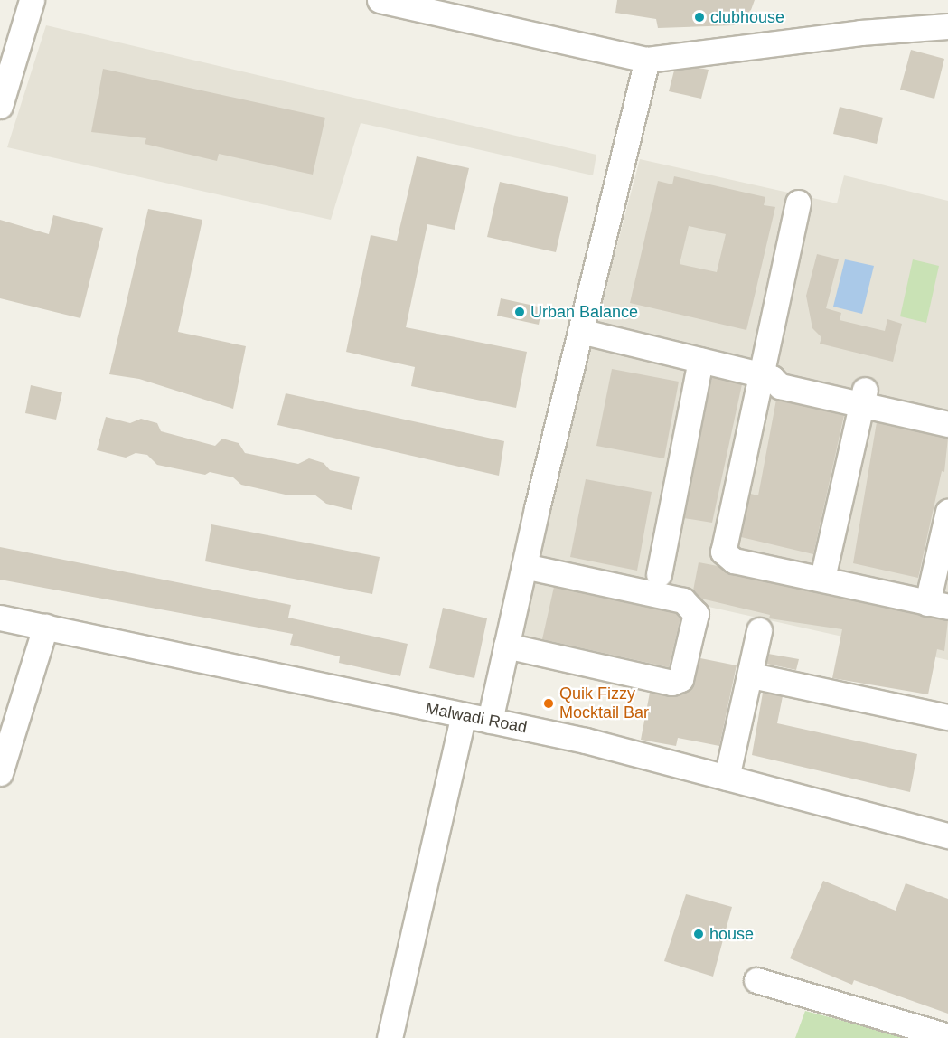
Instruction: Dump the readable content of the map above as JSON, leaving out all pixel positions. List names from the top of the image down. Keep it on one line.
{"streets":{"street":["Malwadi Road"]},"places":["clubhouse","Urban Balance","Quik Fizzy Mocktail Bar","house"]}
